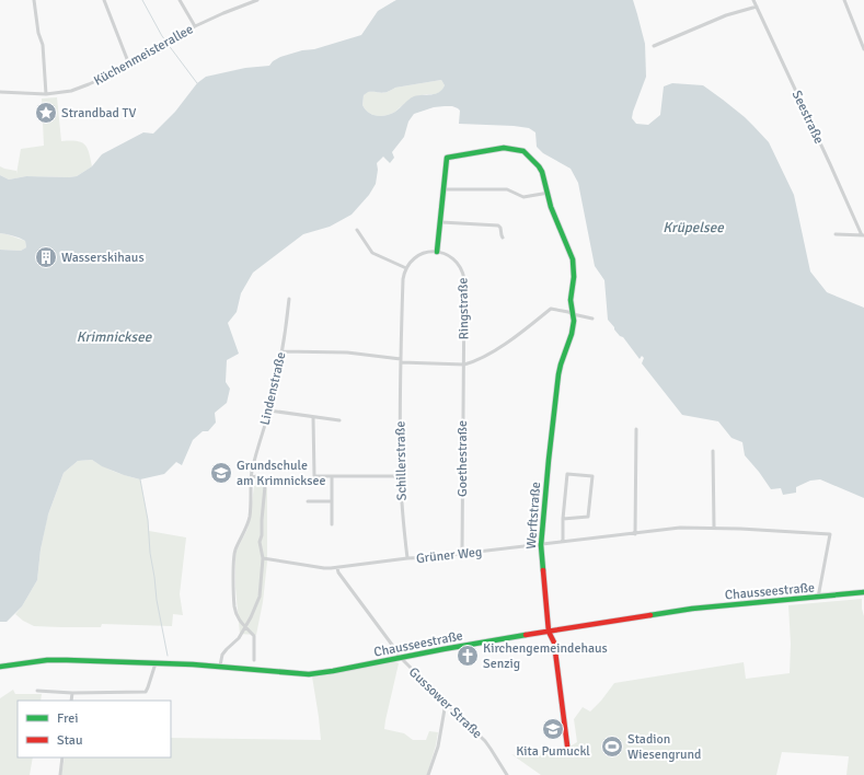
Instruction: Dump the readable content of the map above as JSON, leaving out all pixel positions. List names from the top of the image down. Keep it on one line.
{"streets":{"main road":["Werftstraße","Chausseestraße"],"street":["Küchenmeisterallee","Seestraße","Ringstraße","Lindenstraße","Goethestraße","Schillerstraße","Grüner Weg","Gussower Straße"]},"crossings":[["Ringstraße","Goethestraße"],["Goethestraße","Grüner Weg"],["Schillerstraße","Grüner Weg"],["Werftstraße","Grüner Weg"],["Werftstraße","Chausseestraße"],["Grüner Weg","Chausseestraße"],["Grüner Weg","Gussower Straße"],["Chausseestraße","Gussower Straße"]],"water":["Krüpelsee","Krimnicksee"],"places":{"place":["Strandbad TV"],"building":["Wasserskihaus"],"school or university":["Grundschule am Krimnicksee","Kita Pumuckl"],"church":["Kirchengemeindehaus Senzig"],"sports":["Stadion Wiesengrund"]},"legend":["Frei","Stau"]}
